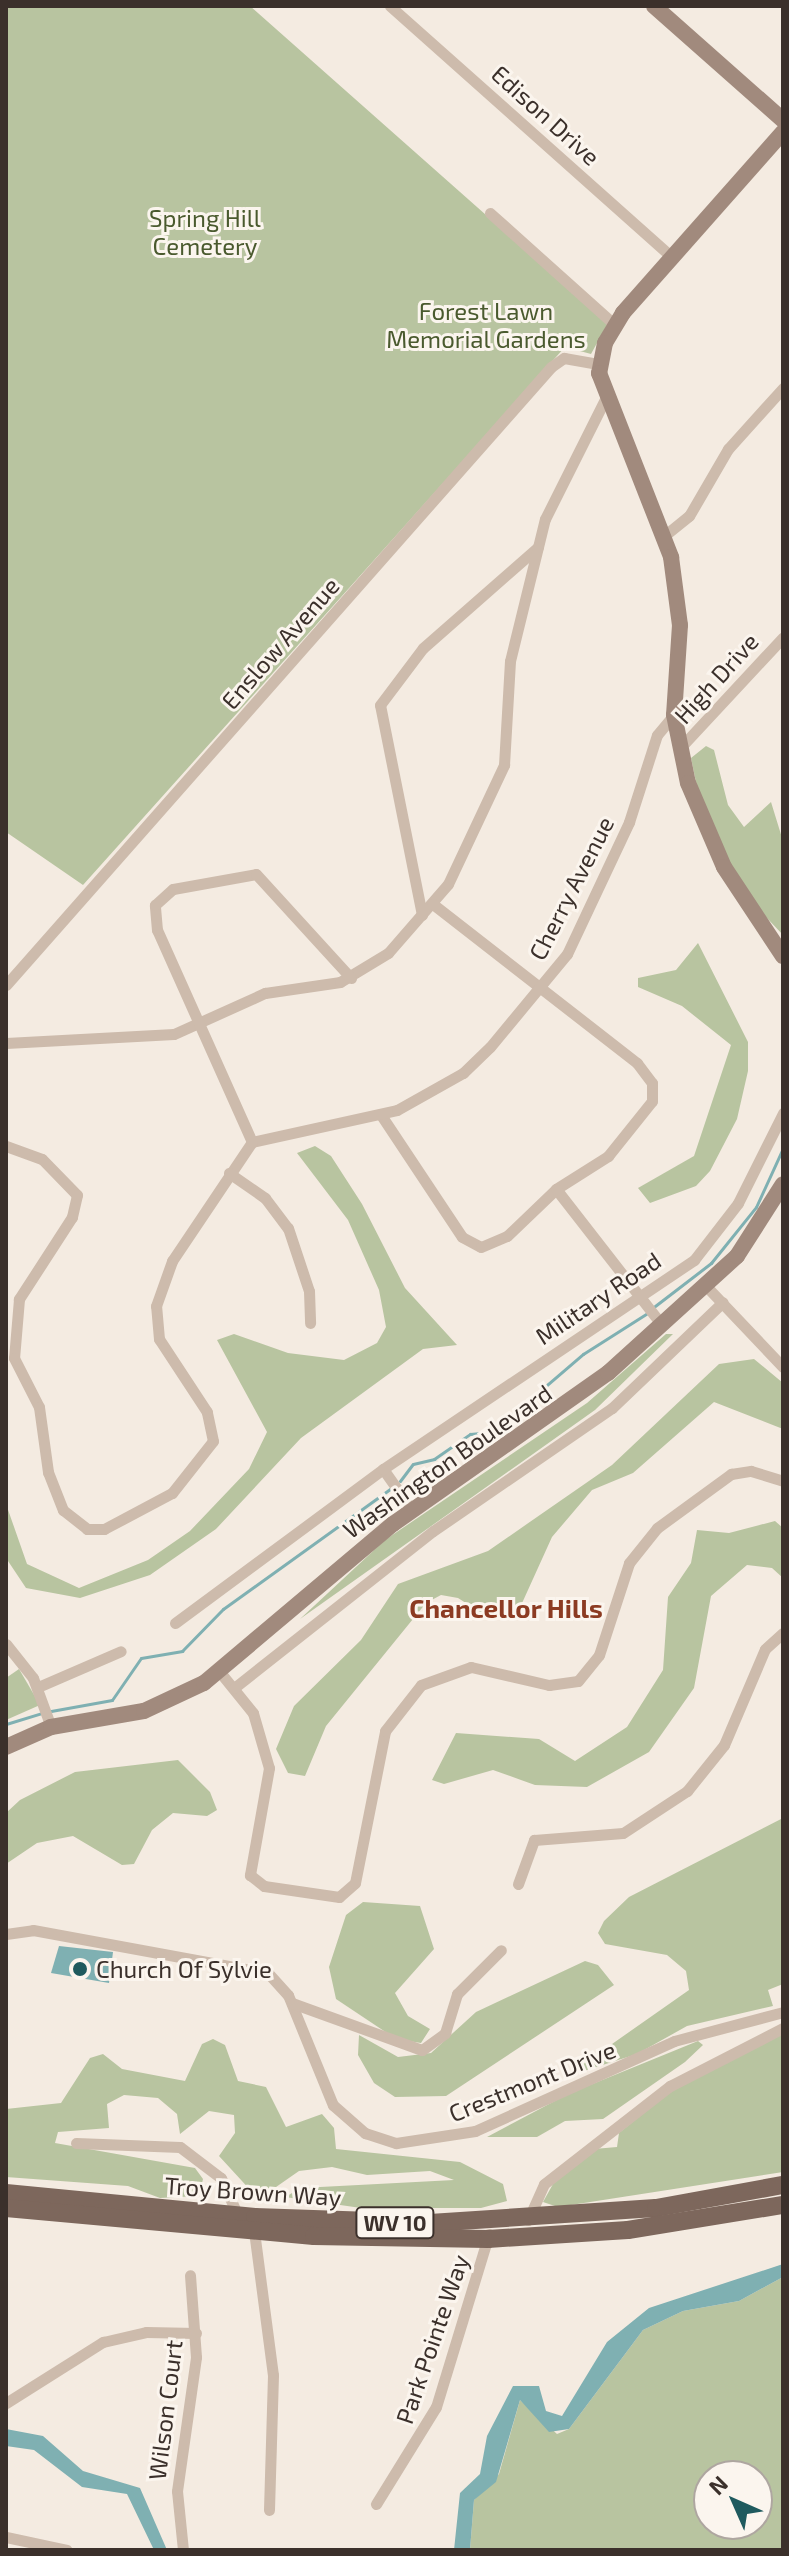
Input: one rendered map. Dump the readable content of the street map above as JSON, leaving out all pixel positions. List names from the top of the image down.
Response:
{
  "streets": {
    "main road": ["Troy Brown Way", "WV 10"],
    "street": [
      "Edison Drive",
      "Enslow Avenue",
      "High Drive",
      "Cherry Avenue",
      "Military Road",
      "Washington Boulevard",
      "Crestmont Drive",
      "Park Pointe Way",
      "Wilson Court"
    ]
  },
  "crossings": [
    ["Troy Brown Way", "Park Pointe Way"]
  ],
  "districts": ["Chancellor Hills"],
  "parks": ["Spring Hill Cemetery", "Forest Lawn Memorial Gardens"],
  "places": ["Church Of Sylvie"],
  "north": "top left"
}
